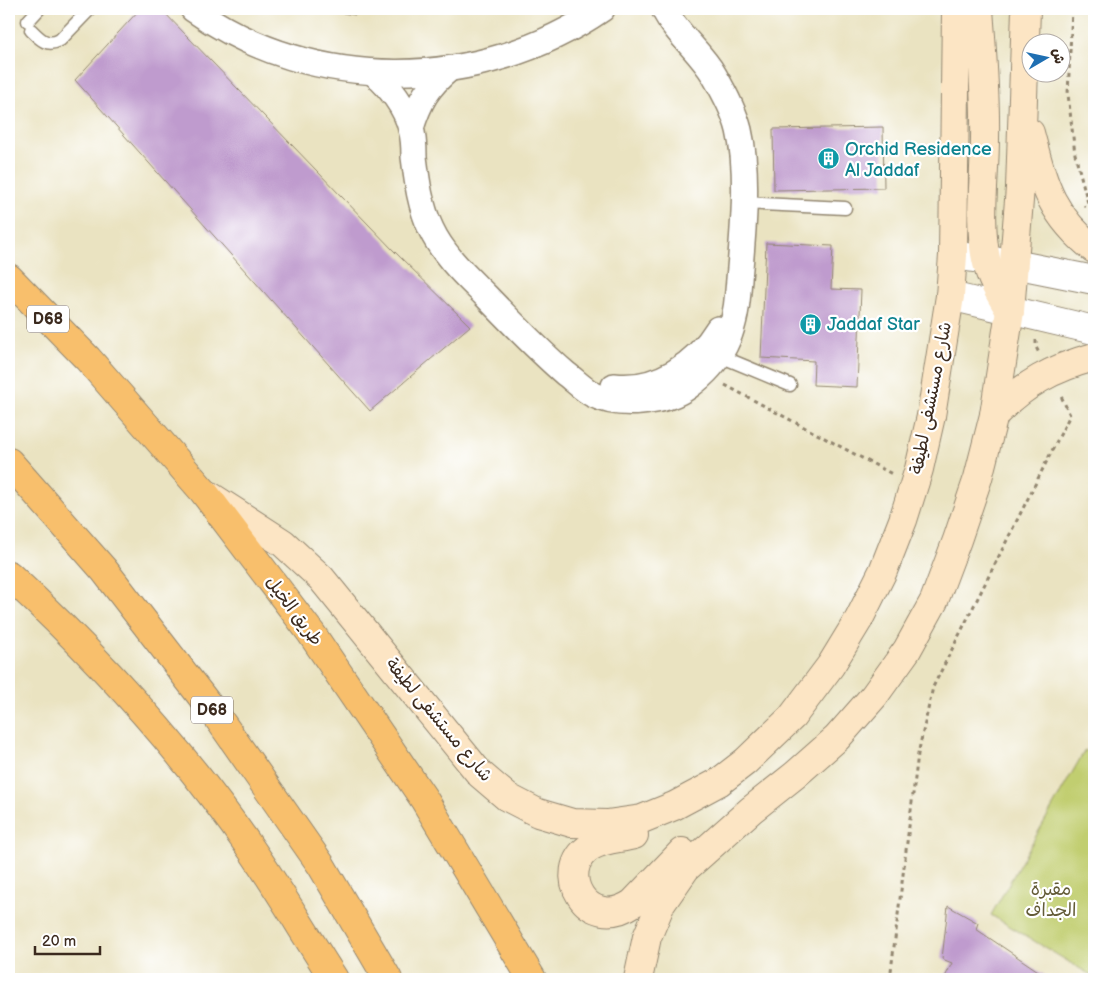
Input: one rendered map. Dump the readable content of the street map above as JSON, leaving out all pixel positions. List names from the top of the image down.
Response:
{
  "streets": {
    "highway": ["D68", "طريق الخيل"],
    "main road": ["شارع مستشفى لطيفة"]
  },
  "crossings": [
    ["شارع مستشفى لطيفة", "طريق الخيل"]
  ],
  "parks": ["مقبرة الجداف"],
  "places": {
    "building": ["Orchid Residence Al Jaddaf", "Jaddaf Star"]
  },
  "scale_bar": "20 m",
  "north": "right"
}
